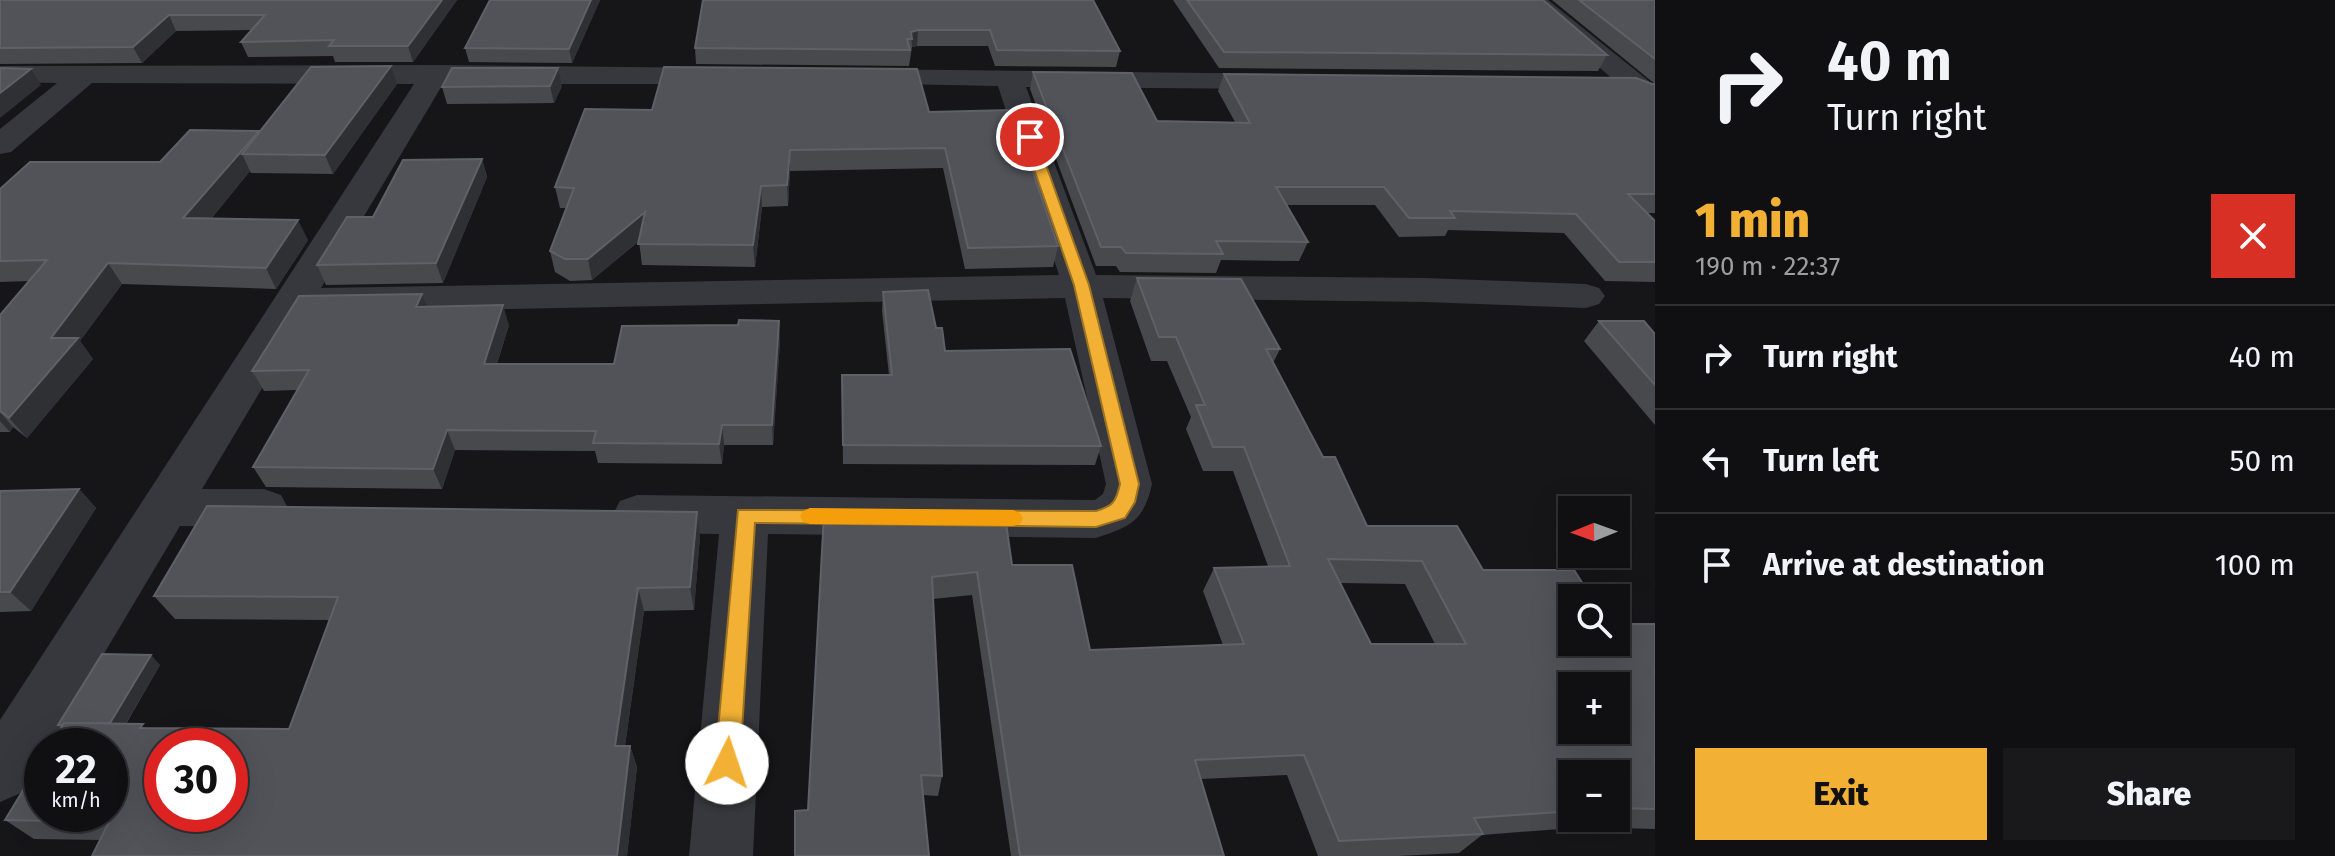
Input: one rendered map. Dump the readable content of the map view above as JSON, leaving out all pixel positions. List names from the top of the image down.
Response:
{
  "north": "left",
  "page": {
    "turn": ["40 m", "Turn right"],
    "heading": ["1 min", "190 m · 22:37"],
    "list": [
      {
        "name": "Turn right",
        "value": "40 m"
      },
      {
        "name": "Turn left",
        "value": "50 m"
      },
      {
        "name": "Arrive at destination",
        "value": "100 m"
      }
    ],
    "map_buttons": ["+", "−"],
    "speed": "22 km/h",
    "limit": "30",
    "buttons": ["Exit", "Share"]
  }
}
